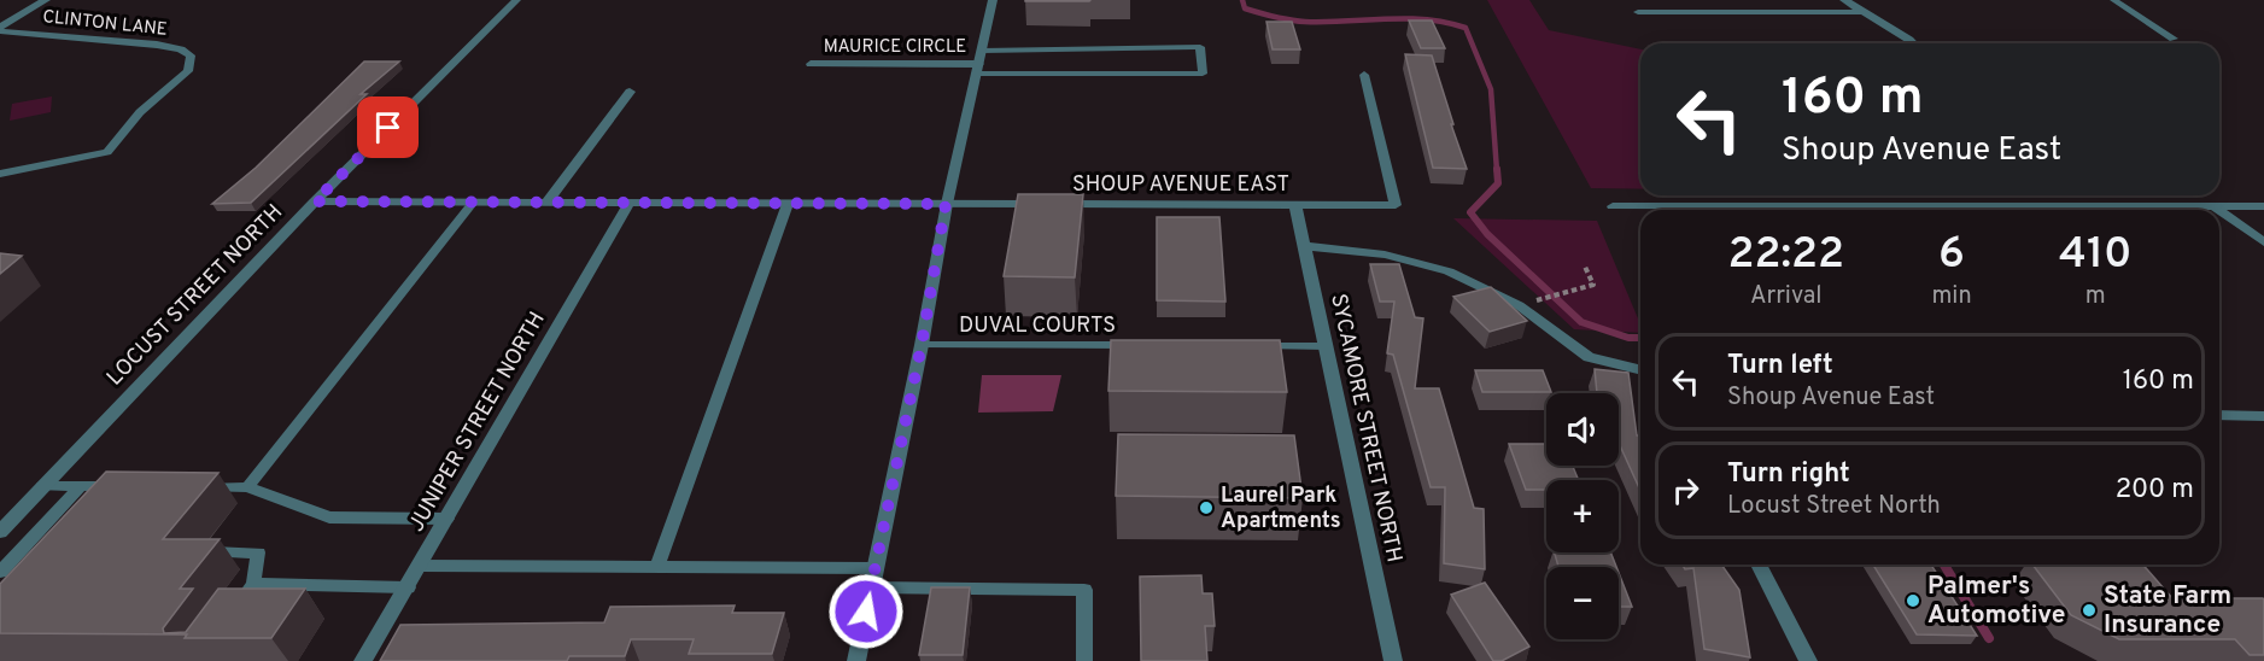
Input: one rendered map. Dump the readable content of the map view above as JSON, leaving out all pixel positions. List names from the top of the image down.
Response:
{
  "streets": {
    "street": [
      "CLINTON LANE",
      "MAURICE CIRCLE",
      "SHOUP AVENUE EAST",
      "LOCUST STREET NORTH",
      "JUNIPER STREET NORTH",
      "SYCAMORE STREET NORTH"
    ],
    "lane": ["DUVAL COURTS"]
  },
  "crossings": [
    ["SHOUP AVENUE EAST", "LOCUST STREET NORTH"],
    ["SHOUP AVENUE EAST", "JUNIPER STREET NORTH"],
    ["SHOUP AVENUE EAST", "SYCAMORE STREET NORTH"]
  ],
  "places": ["Laurel Park Apartments", "Palmer's Automotive", "State Farm Insurance"],
  "page": {
    "turn": ["160 m", "Shoup Avenue East"],
    "eta": [
      "22:22",
      "Arrival",
      "6",
      "min",
      "410",
      "m"
    ],
    "list": [
      {
        "name": "Turn left",
        "note": "Shoup Avenue East",
        "value": "160 m"
      },
      {
        "name": "Turn right",
        "note": "Locust Street North",
        "value": "200 m"
      }
    ],
    "map_buttons": ["+", "−"]
  }
}
